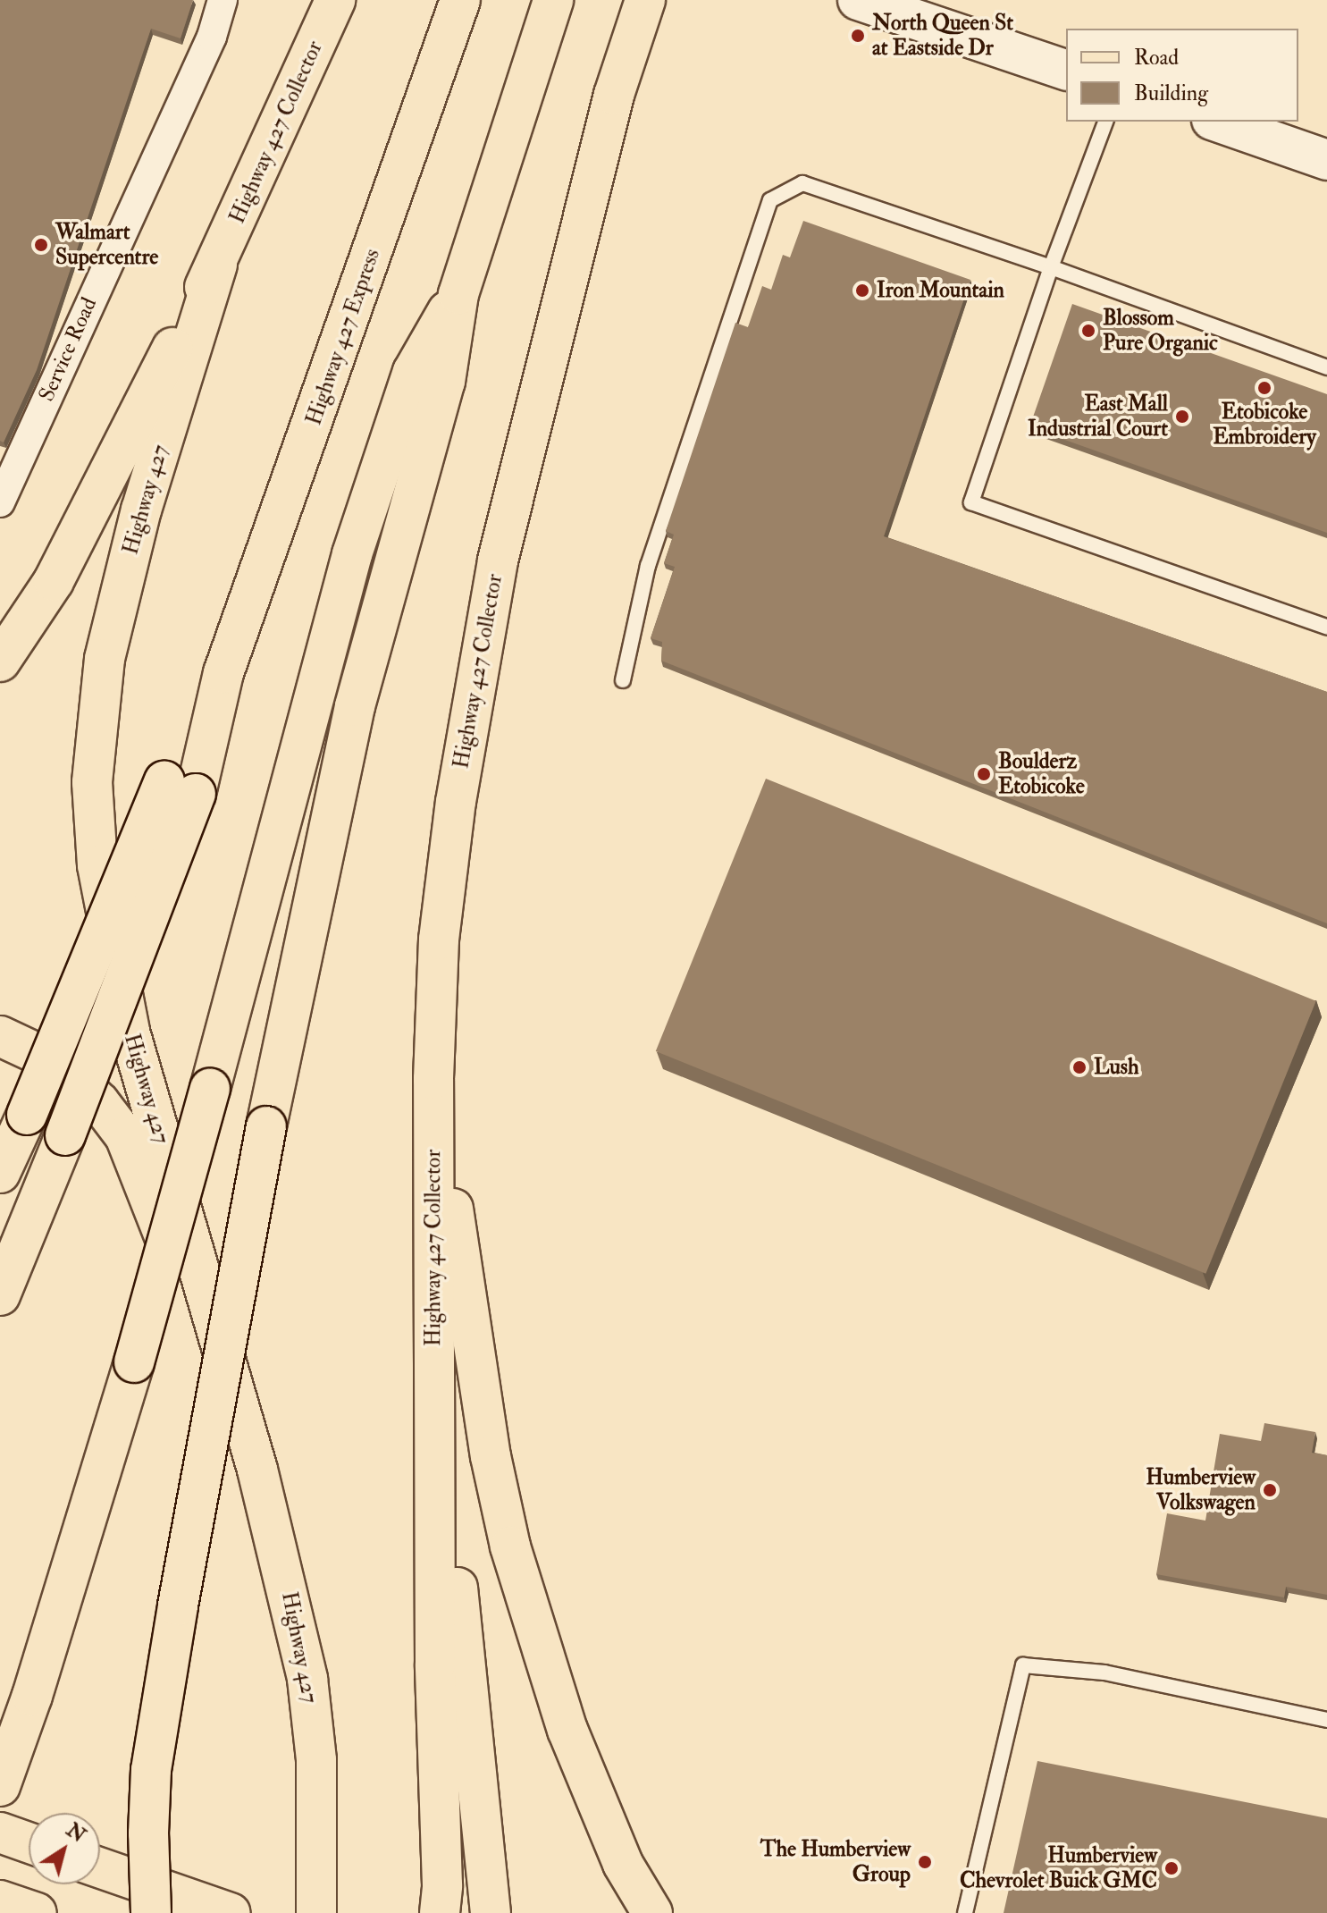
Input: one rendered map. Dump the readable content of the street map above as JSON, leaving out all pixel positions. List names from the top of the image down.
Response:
{
  "streets": {
    "main road": ["Highway 427 Collector", "Highway 427 Express", "Highway 427"],
    "street": ["Service Road"]
  },
  "crossings": [
    ["Highway 427 Collector", "Highway 427"]
  ],
  "places": [
    "North Queen St at Eastside Dr",
    "Walmart Supercentre",
    "Iron Mountain",
    "Blossom Pure Organic",
    "Etobicoke Embroidery",
    "East Mall Industrial Court",
    "Boulderz Etobicoke",
    "Lush",
    "Humberview Volkswagen",
    "The Humberview Group",
    "Humberview Chevrolet Buick GMC"
  ],
  "legend": ["Road", "Building"],
  "north": "top right"
}
